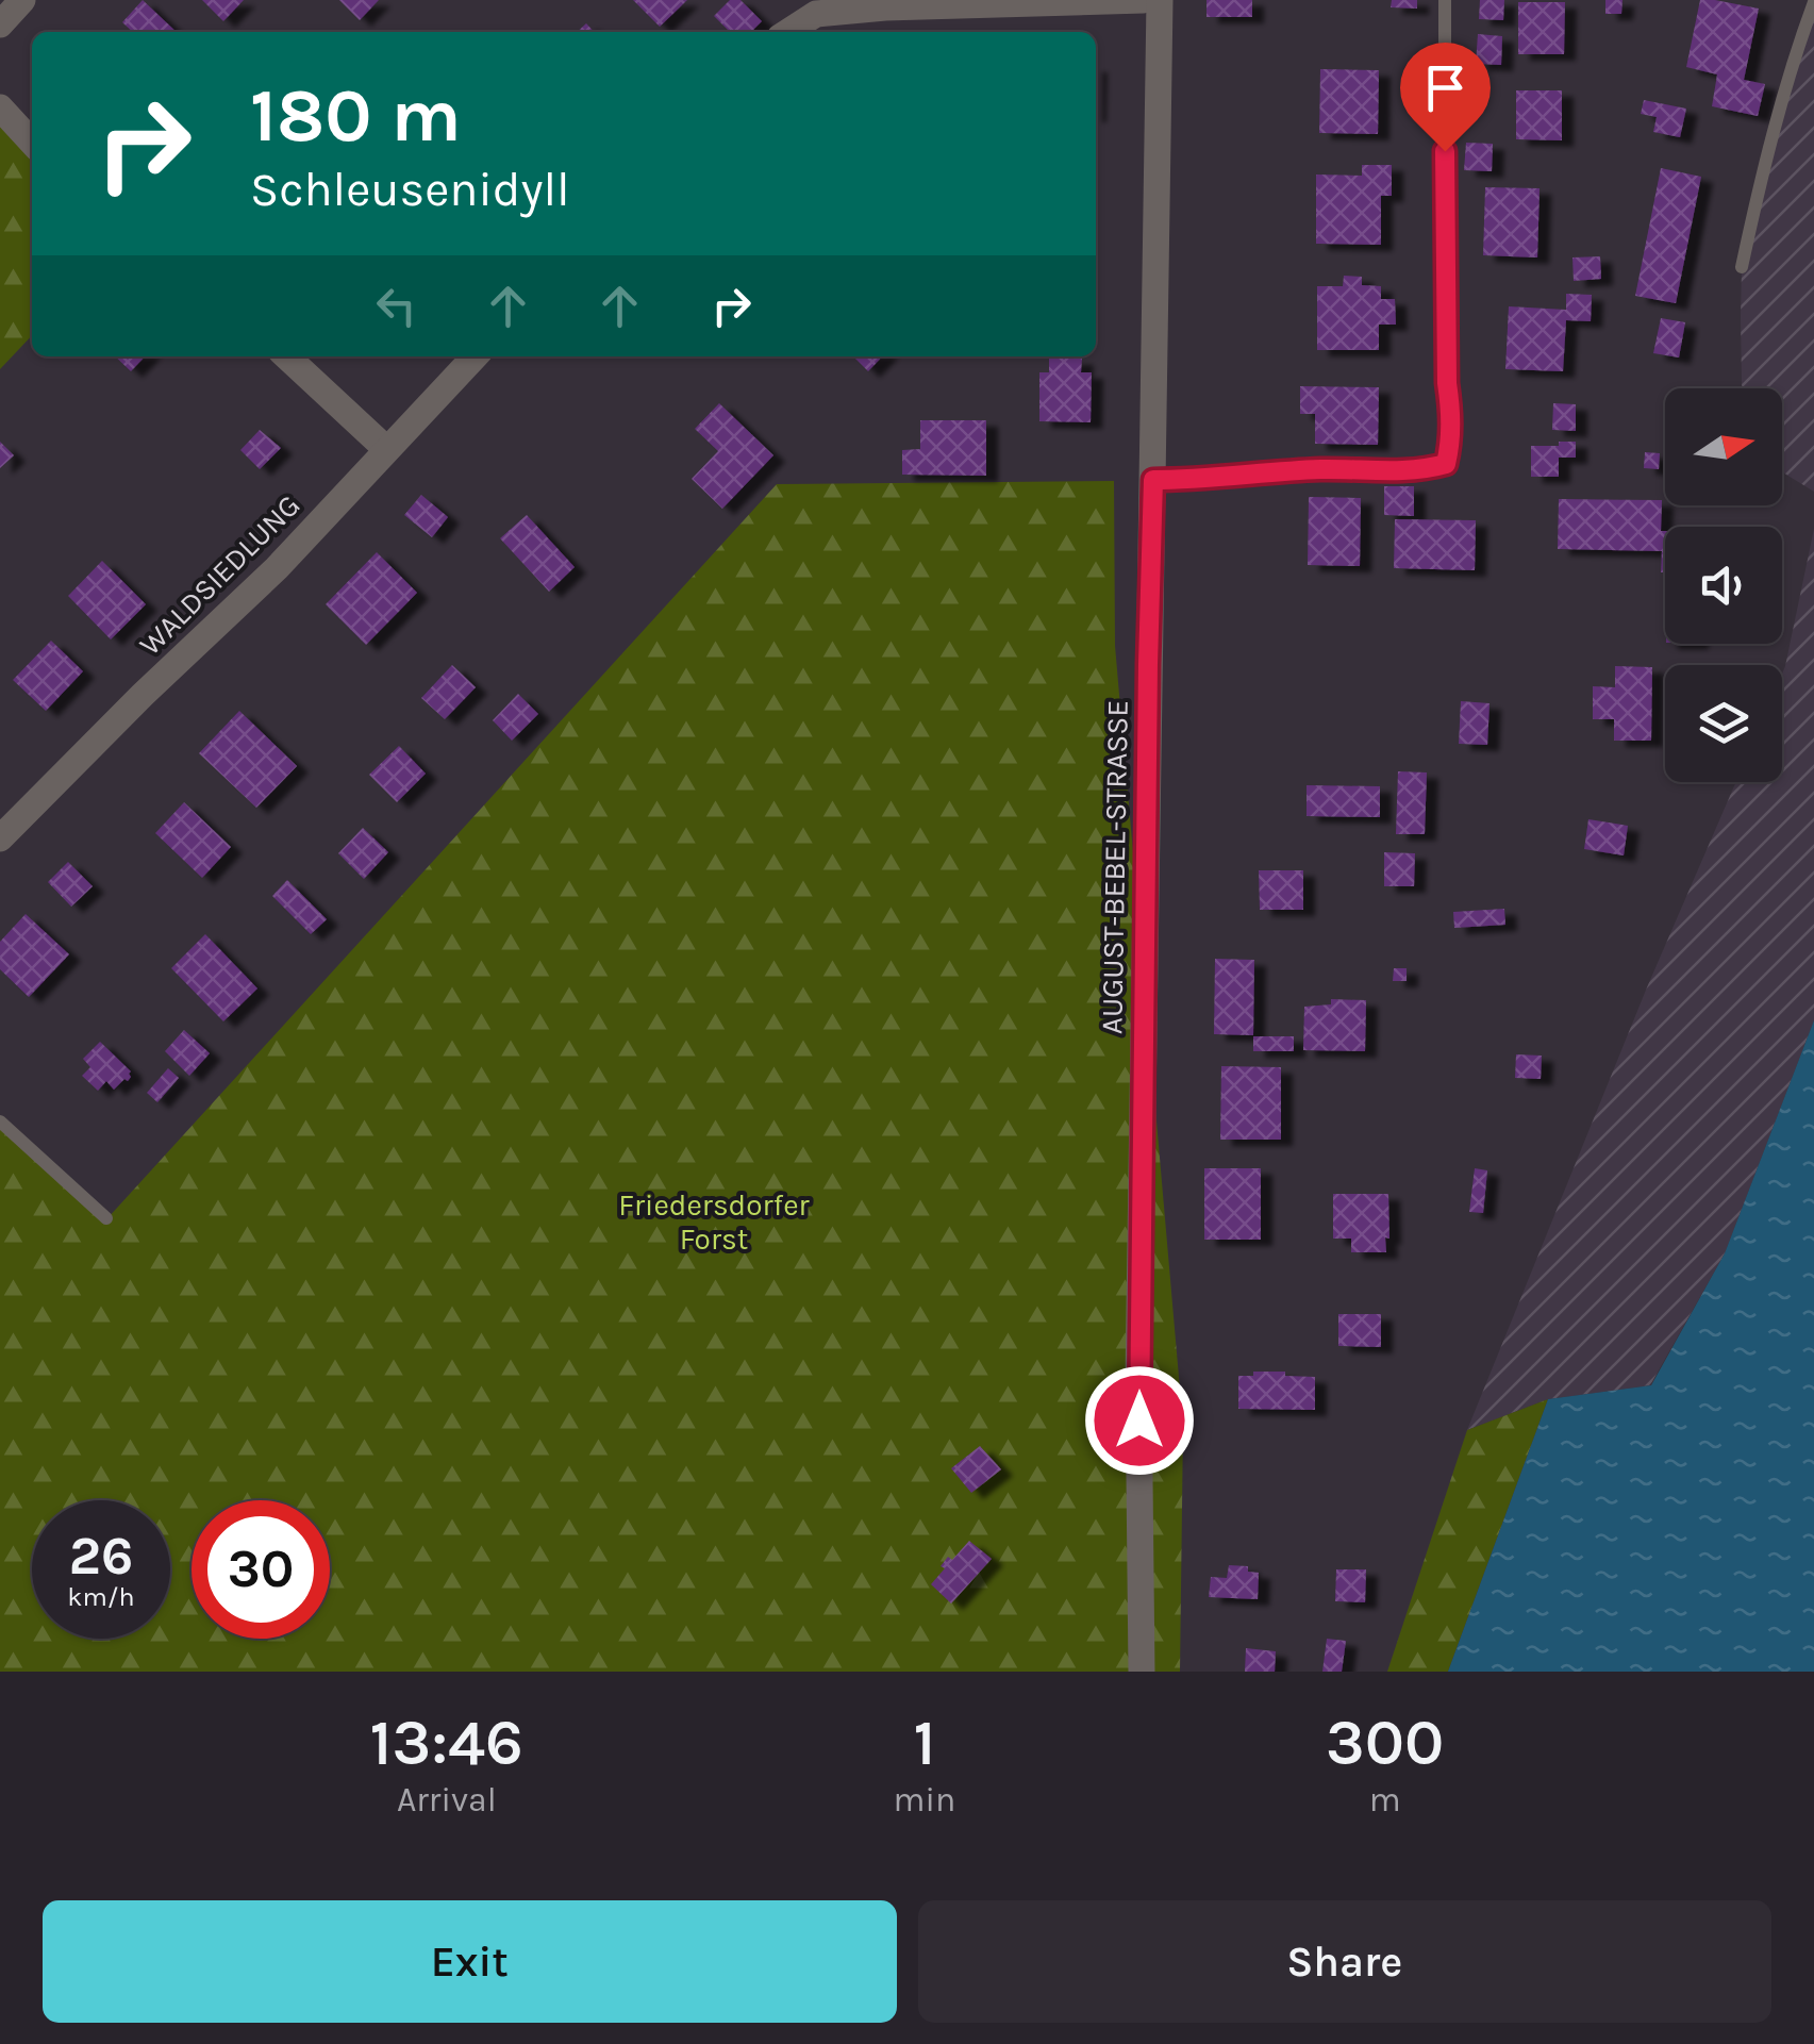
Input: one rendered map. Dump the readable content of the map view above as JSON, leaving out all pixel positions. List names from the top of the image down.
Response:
{
  "streets": {
    "street": ["WALDSIEDLUNG", "AUGUST-BEBEL-STRASSE"]
  },
  "parks": ["Friedersdorfer Forst"],
  "north": "right",
  "page": {
    "turn": ["180 m", "Schleusenidyll"],
    "speed": "26 km/h",
    "limit": "30",
    "eta": [
      "13:46",
      "Arrival",
      "1",
      "min",
      "300",
      "m"
    ],
    "buttons": ["Exit", "Share"]
  }
}
